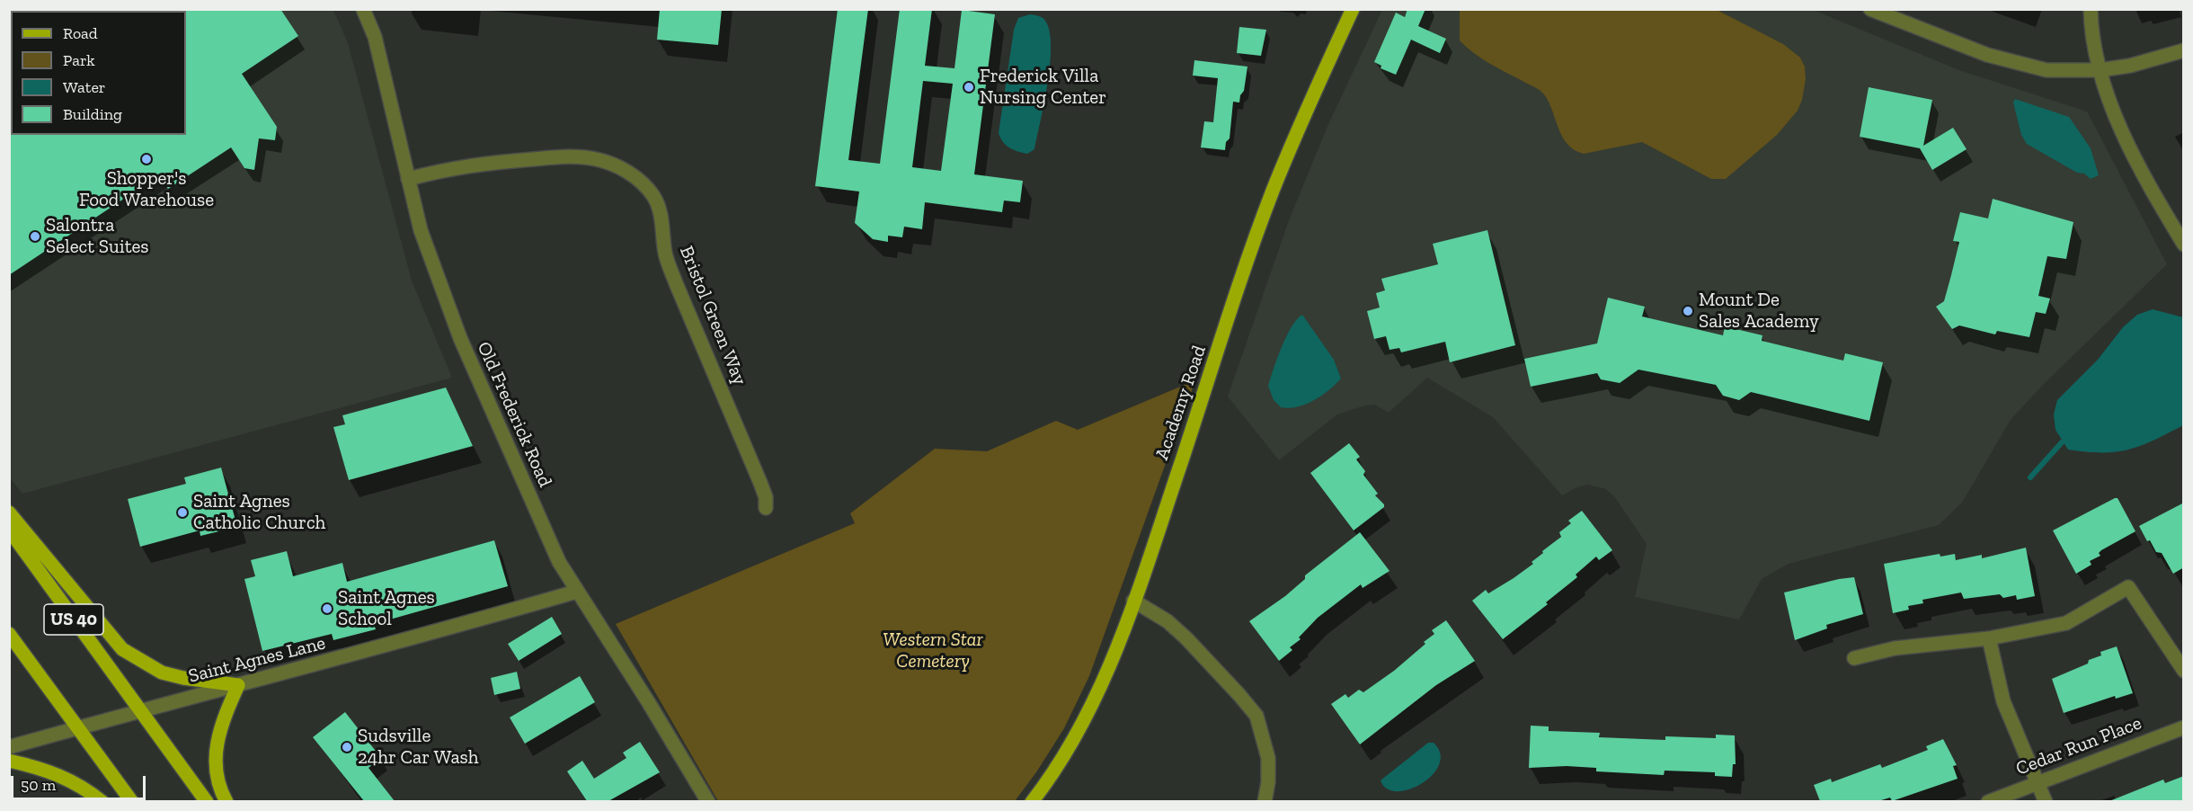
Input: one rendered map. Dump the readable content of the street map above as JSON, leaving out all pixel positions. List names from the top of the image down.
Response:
{
  "streets": {
    "main road": ["Academy Road", "US 40"],
    "street": [
      "Bristol Green Way",
      "Old Frederick Road",
      "Saint Agnes Lane",
      "Cedar Run Place"
    ]
  },
  "crossings": [
    ["Bristol Green Way", "Old Frederick Road"],
    ["Old Frederick Road", "Saint Agnes Lane"],
    ["US 40", "Saint Agnes Lane"]
  ],
  "parks": ["Western Star Cemetery"],
  "places": [
    "Frederick Villa Nursing Center",
    "Shopper's Food Warehouse",
    "Salontra Select Suites",
    "Mount De Sales Academy",
    "Saint Agnes Catholic Church",
    "Saint Agnes School",
    "Sudsville 24hr Car Wash"
  ],
  "legend": [
    "Road",
    "Park",
    "Water",
    "Building"
  ],
  "scale_bar": "50 m"
}
